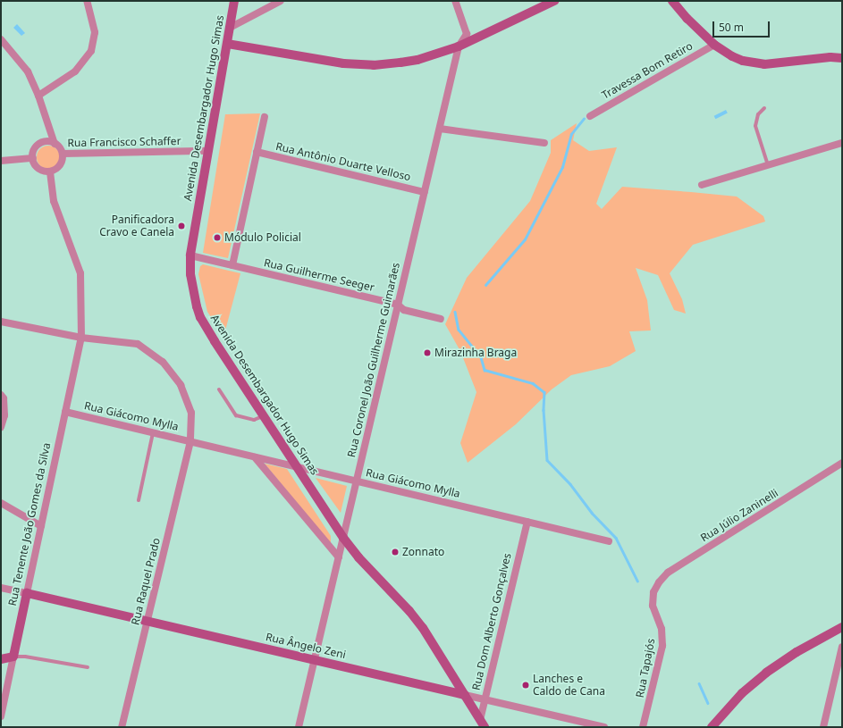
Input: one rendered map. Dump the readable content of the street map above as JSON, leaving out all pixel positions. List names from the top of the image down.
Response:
{
  "streets": {
    "street": [
      "Travessa Bom Retiro",
      "Avenida Desembargador Hugo Simas",
      "Rua Francisco Schaffer",
      "Rua Antônio Duarte Velloso",
      "Rua Guilherme Seeger",
      "Rua Coronel João Guilherme Guimarães",
      "Rua Giácomo Mylla",
      "Rua Júlio Zaninelli",
      "Rua Tenente João Gomes da Silva",
      "Rua Raquel Prado",
      "Rua Dom Alberto Gonçalves",
      "Rua Ângelo Zeni",
      "Rua Tapajós"
    ]
  },
  "crossings": [
    ["Avenida Desembargador Hugo Simas", "Rua Francisco Schaffer"],
    ["Avenida Desembargador Hugo Simas", "Rua Guilherme Seeger"],
    ["Avenida Desembargador Hugo Simas", "Rua Coronel João Guilherme Guimarães"],
    ["Avenida Desembargador Hugo Simas", "Rua Giácomo Mylla"],
    ["Avenida Desembargador Hugo Simas", "Rua Dom Alberto Gonçalves"],
    ["Avenida Desembargador Hugo Simas", "Rua Ângelo Zeni"],
    ["Rua Francisco Schaffer", "Rua Tenente João Gomes da Silva"],
    ["Rua Antônio Duarte Velloso", "Rua Coronel João Guilherme Guimarães"],
    ["Rua Guilherme Seeger", "Rua Coronel João Guilherme Guimarães"],
    ["Rua Coronel João Guilherme Guimarães", "Rua Giácomo Mylla"],
    ["Rua Coronel João Guilherme Guimarães", "Rua Ângelo Zeni"],
    ["Rua Giácomo Mylla", "Rua Tenente João Gomes da Silva"],
    ["Rua Giácomo Mylla", "Rua Raquel Prado"],
    ["Rua Giácomo Mylla", "Rua Dom Alberto Gonçalves"],
    ["Rua Júlio Zaninelli", "Rua Tapajós"],
    ["Rua Tenente João Gomes da Silva", "Rua Raquel Prado"],
    ["Rua Tenente João Gomes da Silva", "Rua Ângelo Zeni"],
    ["Rua Raquel Prado", "Rua Ângelo Zeni"],
    ["Rua Dom Alberto Gonçalves", "Rua Ângelo Zeni"]
  ],
  "places": [
    "Panificadora Cravo e Canela",
    "Módulo Policial",
    "Mirazinha Braga",
    "Zonnato",
    "Lanches e Caldo de Cana"
  ],
  "scale_bar": "50 m"
}
